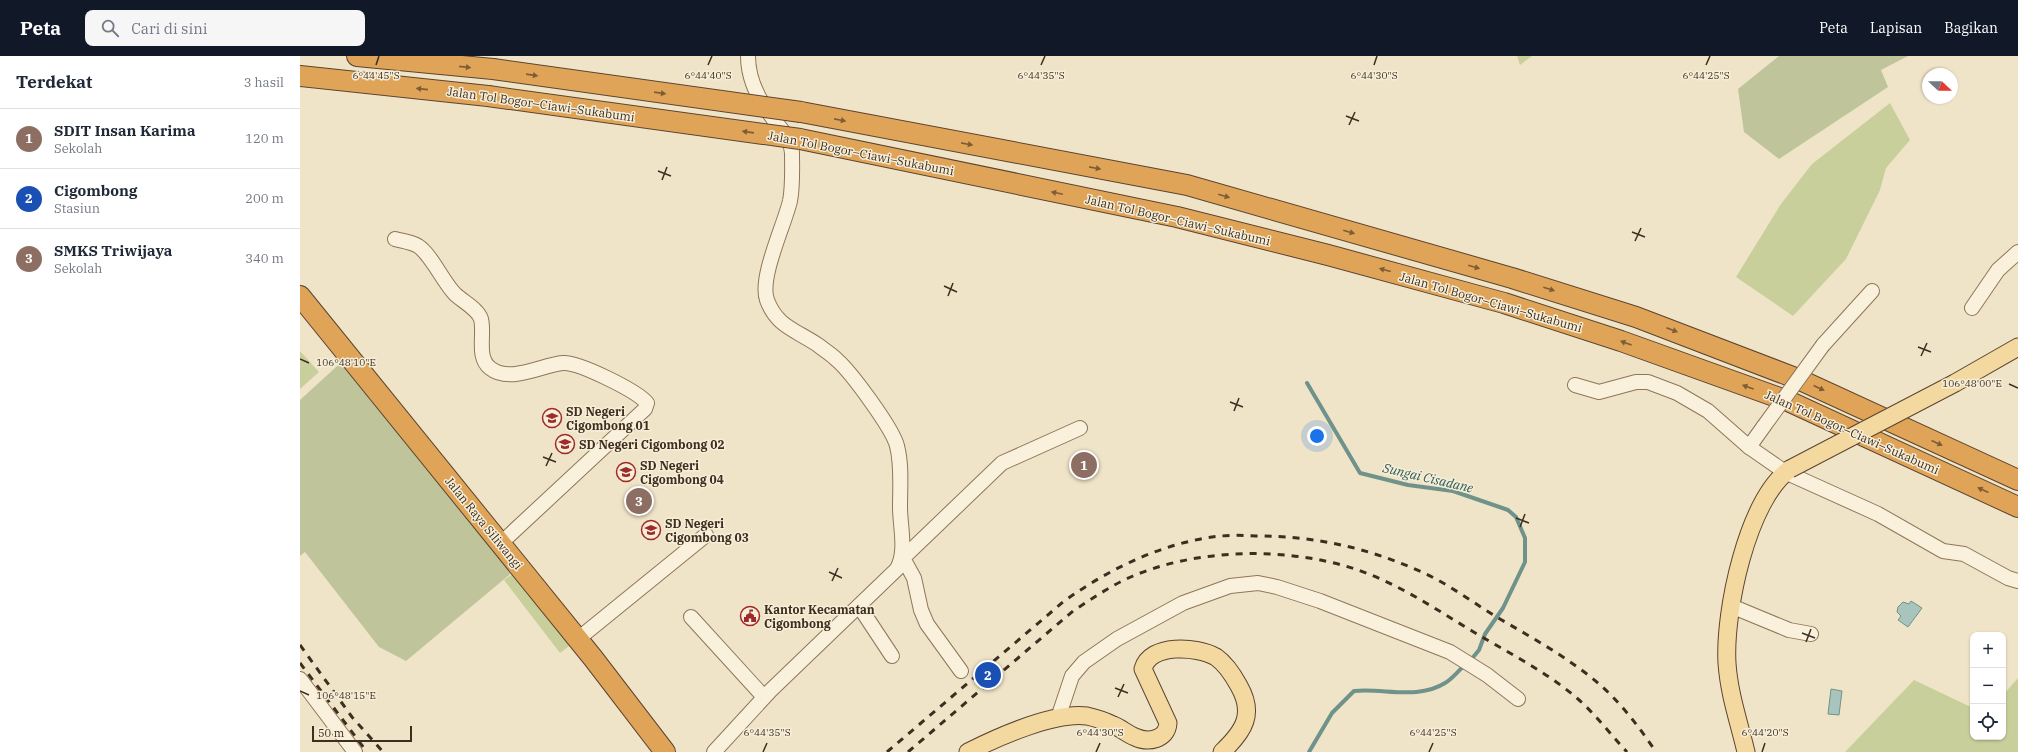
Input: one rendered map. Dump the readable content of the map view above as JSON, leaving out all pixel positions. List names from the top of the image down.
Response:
{
  "streets": {
    "highway": ["Jalan Tol Bogor–Ciawi–Sukabumi", "Jalan Raya Siliwangi"]
  },
  "water": ["Sungai Cisadane"],
  "places": {
    "school or university": [
      "SD Negeri Cigombong 01",
      "SD Negeri Cigombong 02",
      "SD Negeri Cigombong 04",
      "SD Negeri Cigombong 03"
    ],
    "public building": ["Kantor Kecamatan Cigombong"]
  },
  "scale_bar": "50 m",
  "north": "right",
  "page": {
    "header": "Peta",
    "search": "Cari di sini",
    "nav": ["Peta", "Lapisan", "Bagikan"],
    "heading": ["Terdekat", "3 hasil"],
    "list": [
      {
        "mark": "1",
        "name": "SDIT Insan Karima",
        "note": "Sekolah",
        "value": "120 m"
      },
      {
        "mark": "2",
        "name": "Cigombong",
        "note": "Stasiun",
        "value": "200 m"
      },
      {
        "mark": "3",
        "name": "SMKS Triwijaya",
        "note": "Sekolah",
        "value": "340 m"
      }
    ],
    "pins": ["1", "3", "2"],
    "map_buttons": ["+", "−"],
    "scale": "50 m"
  },
  "coordinates": [
    "6°44'45\"S",
    "6°44'40\"S",
    "6°44'35\"S",
    "6°44'30\"S",
    "6°44'25\"S",
    "106°48'10\"E",
    "106°48'00\"E",
    "106°48'15\"E",
    "6°44'20\"S"
  ]
}
